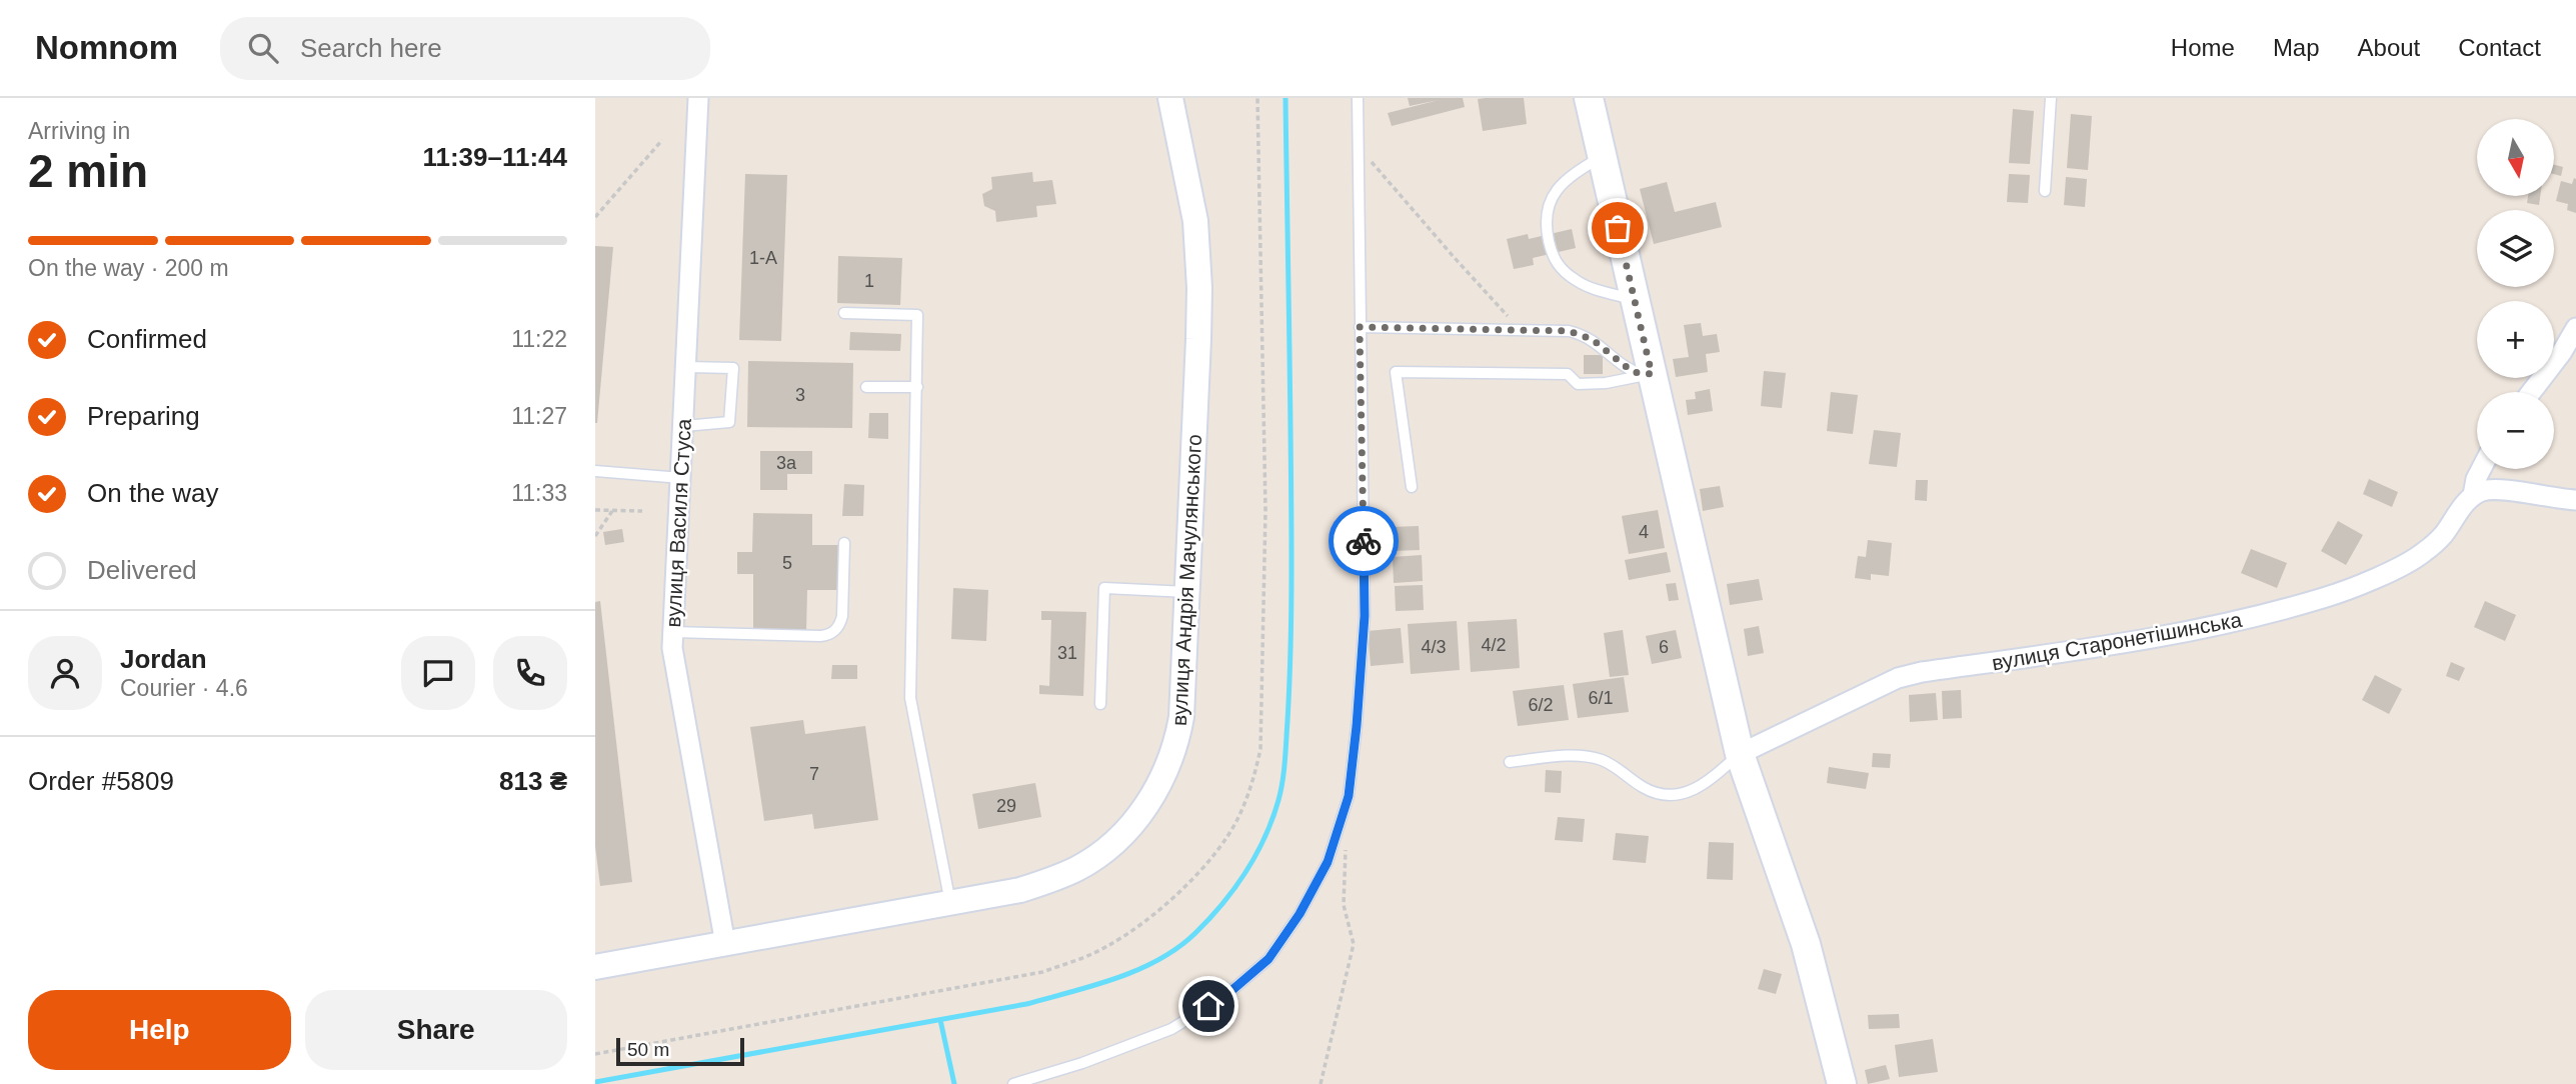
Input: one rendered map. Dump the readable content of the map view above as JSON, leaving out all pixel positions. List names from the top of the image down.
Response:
{
  "streets": {
    "street": ["вулиця Василя Стуса", "вулиця Андрія Мачулянського", "вулиця Старонетішинська"]
  },
  "crossings": [
    ["вулиця Василя Стуса", "вулиця Андрія Мачулянського"]
  ],
  "house_numbers": [
    "1-А",
    "1",
    "3",
    "3а",
    "4",
    "5",
    "4/2",
    "4/3",
    "6",
    "31",
    "6/1",
    "6/2",
    "7",
    "29"
  ],
  "scale_bar": "50 m",
  "north": "bottom",
  "page": {
    "header": "Nomnom",
    "search": "Search here",
    "nav": [
      "Home",
      "Map",
      "About",
      "Contact"
    ],
    "heading": ["2 min", "Arriving in", "11:39–11:44"],
    "panel": [
      "Jordan",
      "Courier · 4.6",
      "Order #5809",
      "813 ₴"
    ],
    "map_buttons": ["+", "−"],
    "bar": "On the way · 200 m",
    "list": [
      ["Confirmed", "11:22"],
      ["Preparing", "11:27"],
      ["On the way", "11:33"],
      "Delivered"
    ],
    "buttons": ["Help", "Share"],
    "scale": "50 m"
  }
}
